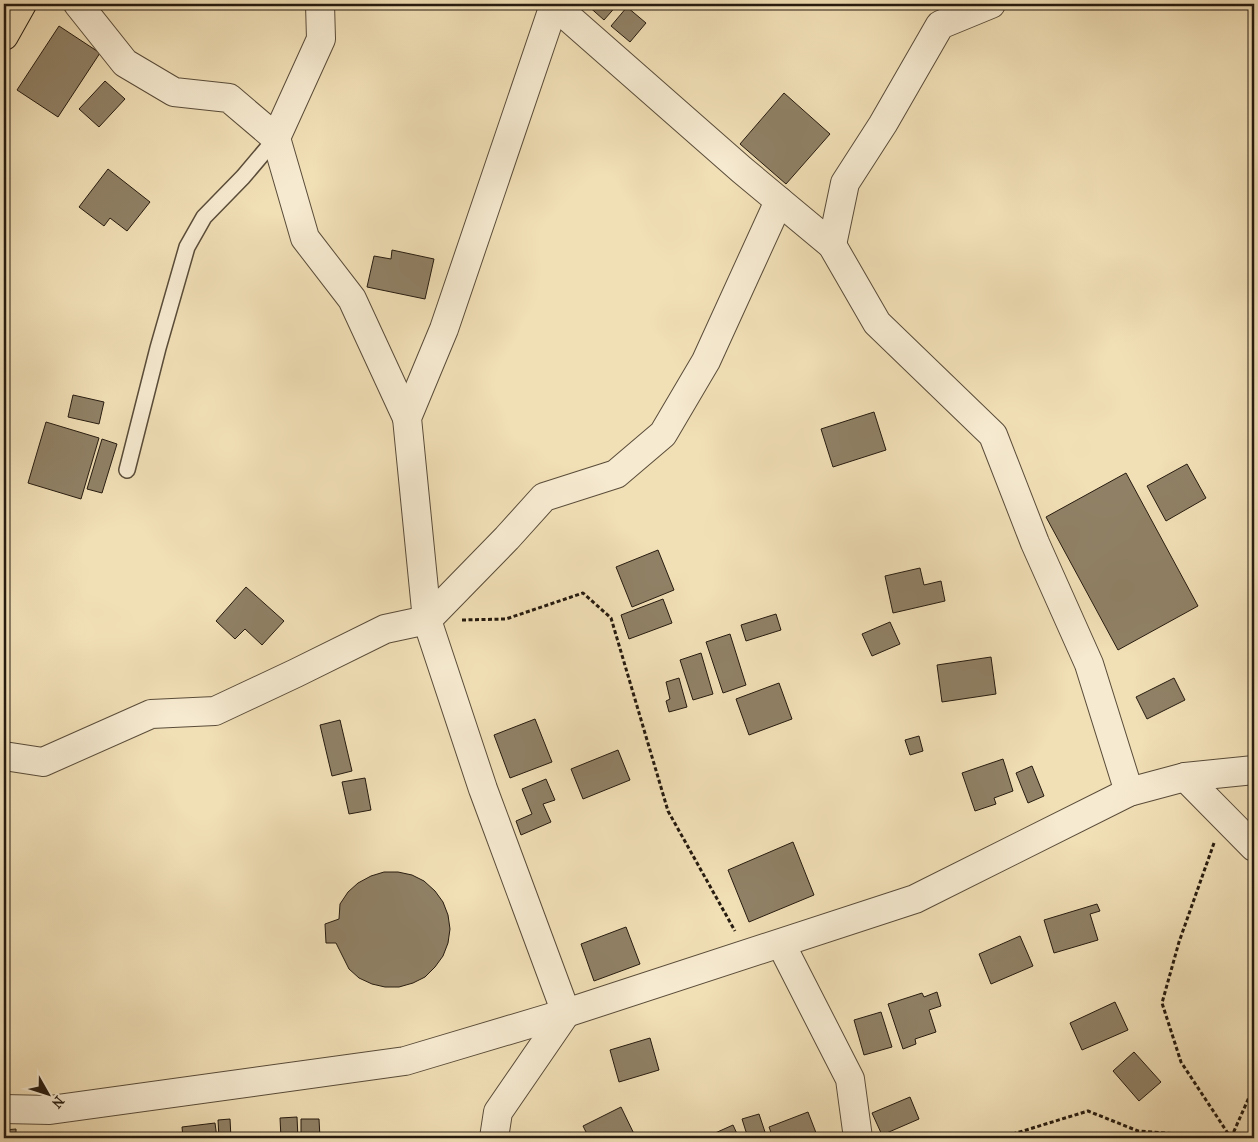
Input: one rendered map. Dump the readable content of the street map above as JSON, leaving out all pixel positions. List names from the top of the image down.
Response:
{
  "north": "bottom right"
}
